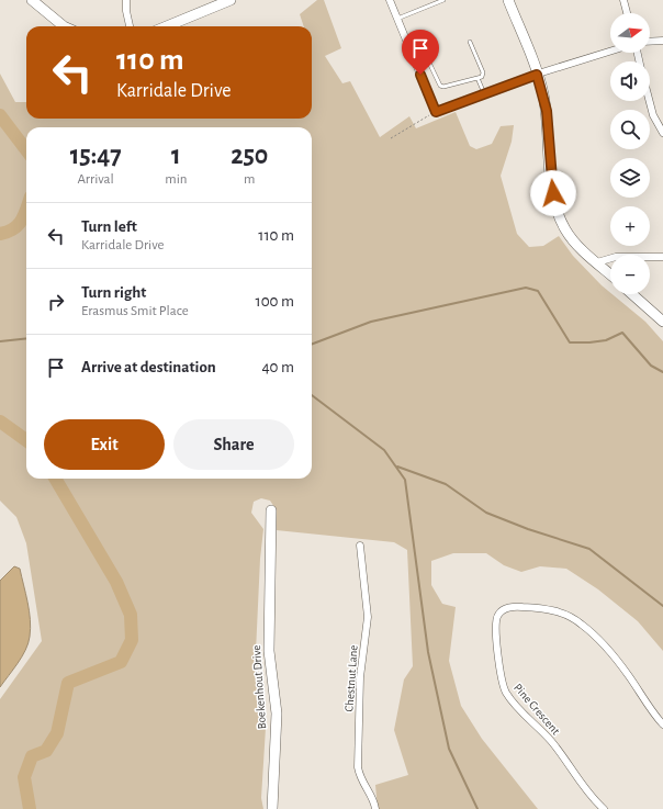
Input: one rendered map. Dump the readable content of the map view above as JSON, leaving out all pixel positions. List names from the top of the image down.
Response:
{
  "streets": {
    "street": ["Chestnut Lane", "Boekenhout Drive", "Pine Crescent"]
  },
  "north": "right",
  "page": {
    "map_buttons": ["+", "−"],
    "turn": ["110 m", "Karridale Drive"],
    "eta": [
      "15:47",
      "Arrival",
      "1",
      "min",
      "250",
      "m"
    ],
    "list": [
      {
        "name": "Turn left",
        "note": "Karridale Drive",
        "value": "110 m"
      },
      {
        "name": "Turn right",
        "note": "Erasmus Smit Place",
        "value": "100 m"
      },
      {
        "name": "Arrive at destination",
        "value": "40 m"
      }
    ],
    "buttons": ["Exit", "Share"]
  }
}
